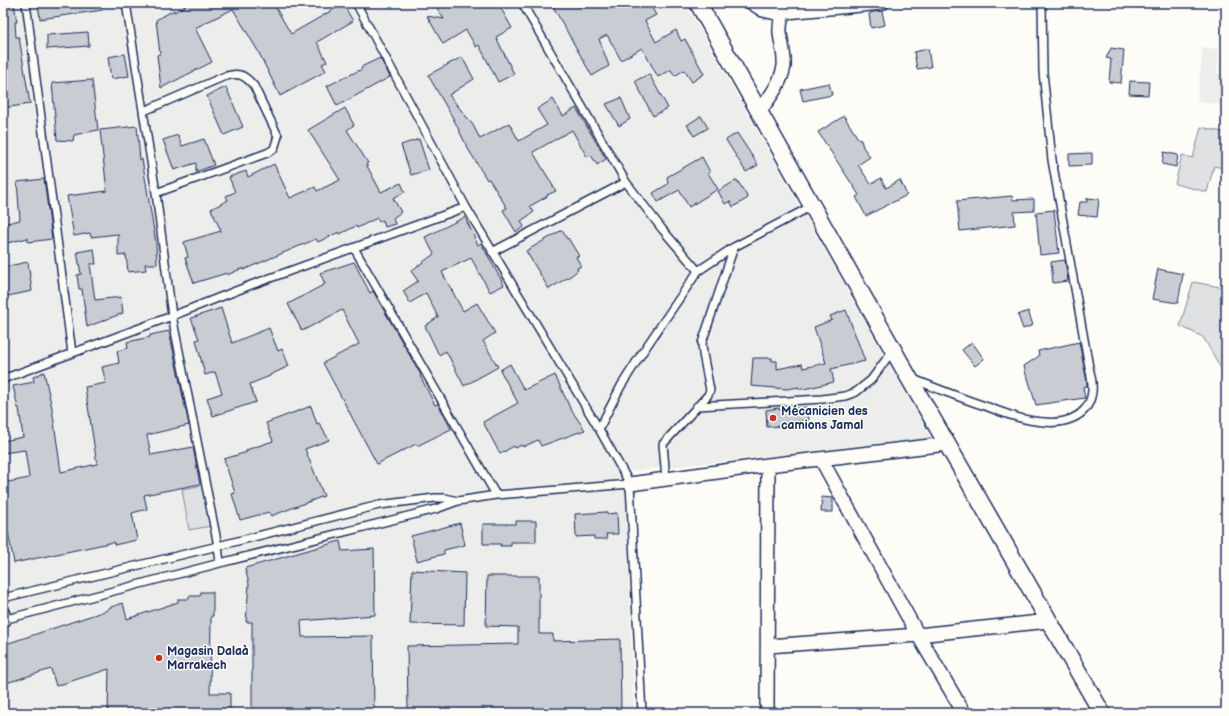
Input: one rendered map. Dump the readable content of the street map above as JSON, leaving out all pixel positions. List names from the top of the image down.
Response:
{
  "places": ["Mécanicien des camions Jamal", "Magasin Dalaà Marrakech"]
}
